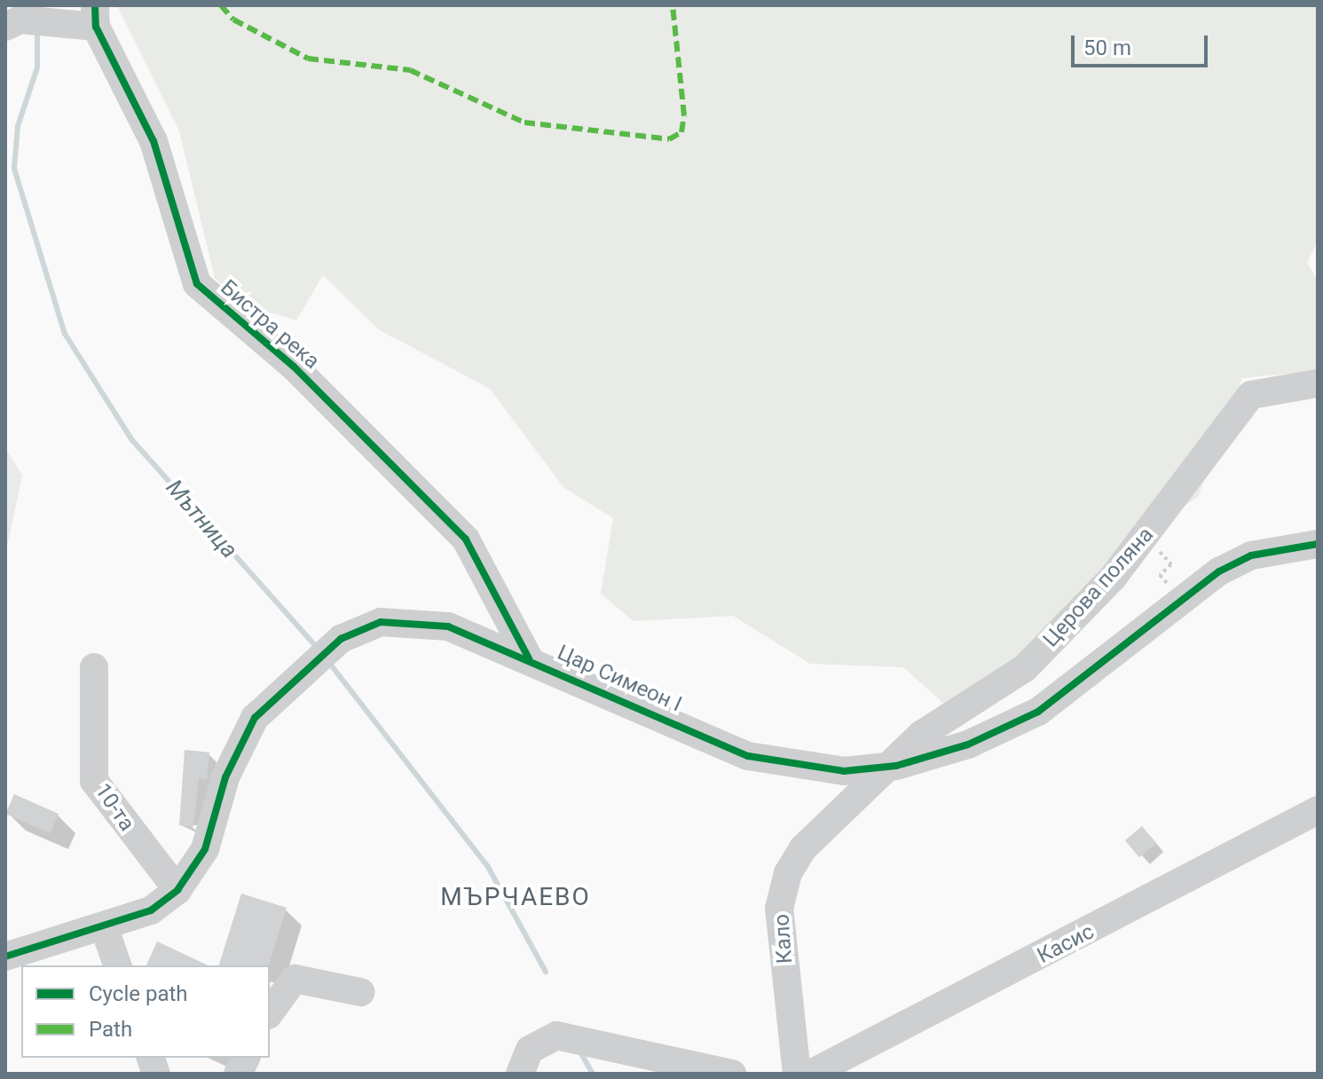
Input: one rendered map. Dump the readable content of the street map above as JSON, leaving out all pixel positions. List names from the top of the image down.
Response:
{
  "streets": {
    "street": [
      "Бистра река",
      "Церова поляна",
      "Цар Симеон I",
      "10-та",
      "Кало",
      "Касис"
    ]
  },
  "crossings": [
    ["Бистра река", "Цар Симеон I"],
    ["Церова поляна", "Цар Симеон I"],
    ["Церова поляна", "Кало"],
    ["Цар Симеон I", "10-та"],
    ["Цар Симеон I", "Кало"]
  ],
  "districts": ["МЪРЧАЕВО"],
  "water": ["Мътница"],
  "legend": ["Cycle path", "Path"],
  "scale_bar": "50 m"
}
